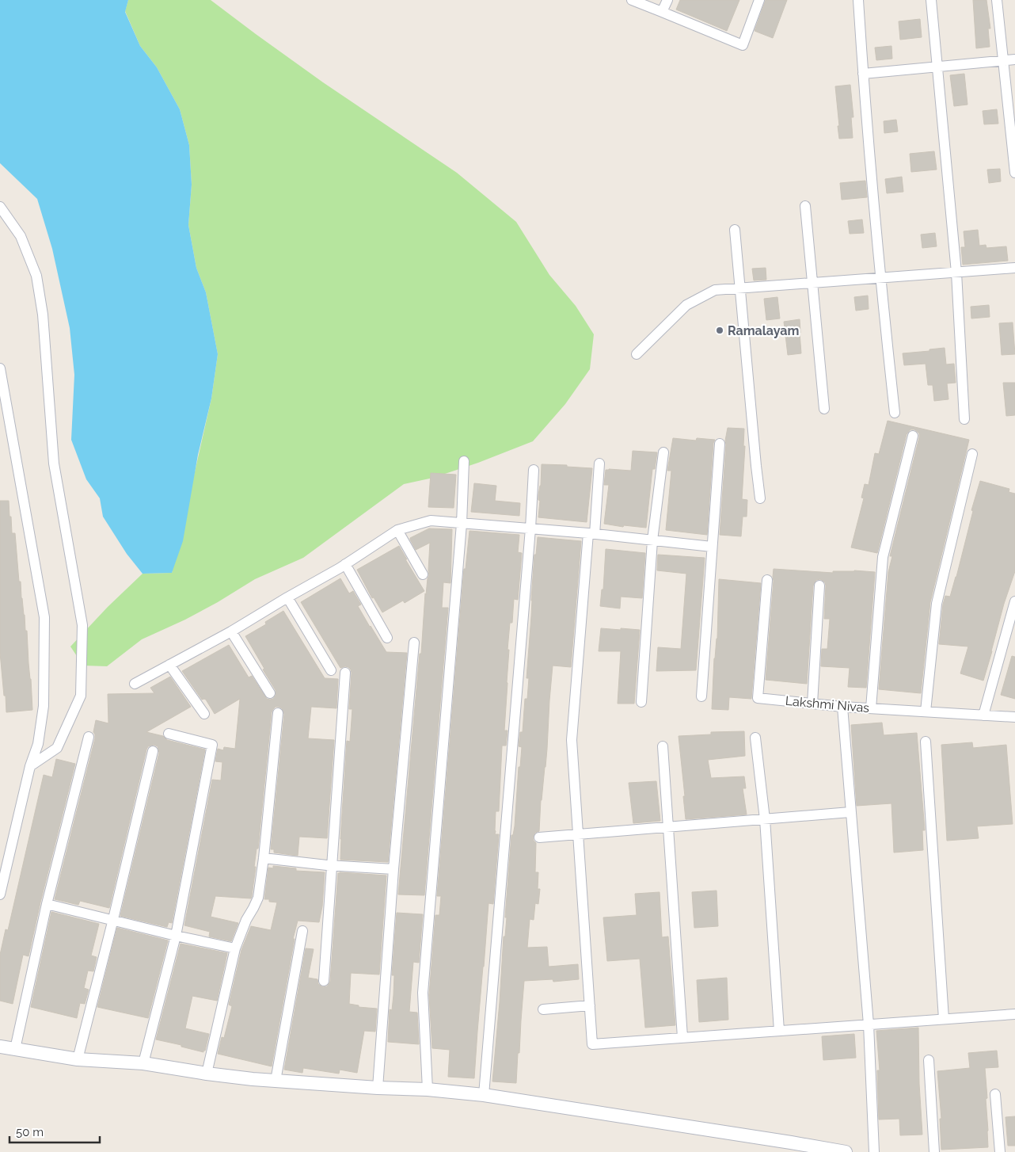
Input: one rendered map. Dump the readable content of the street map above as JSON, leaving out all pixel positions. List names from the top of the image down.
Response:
{
  "streets": {
    "street": ["Lakshmi Nivas"]
  },
  "places": ["Ramalayam"],
  "scale_bar": "50 m"
}
